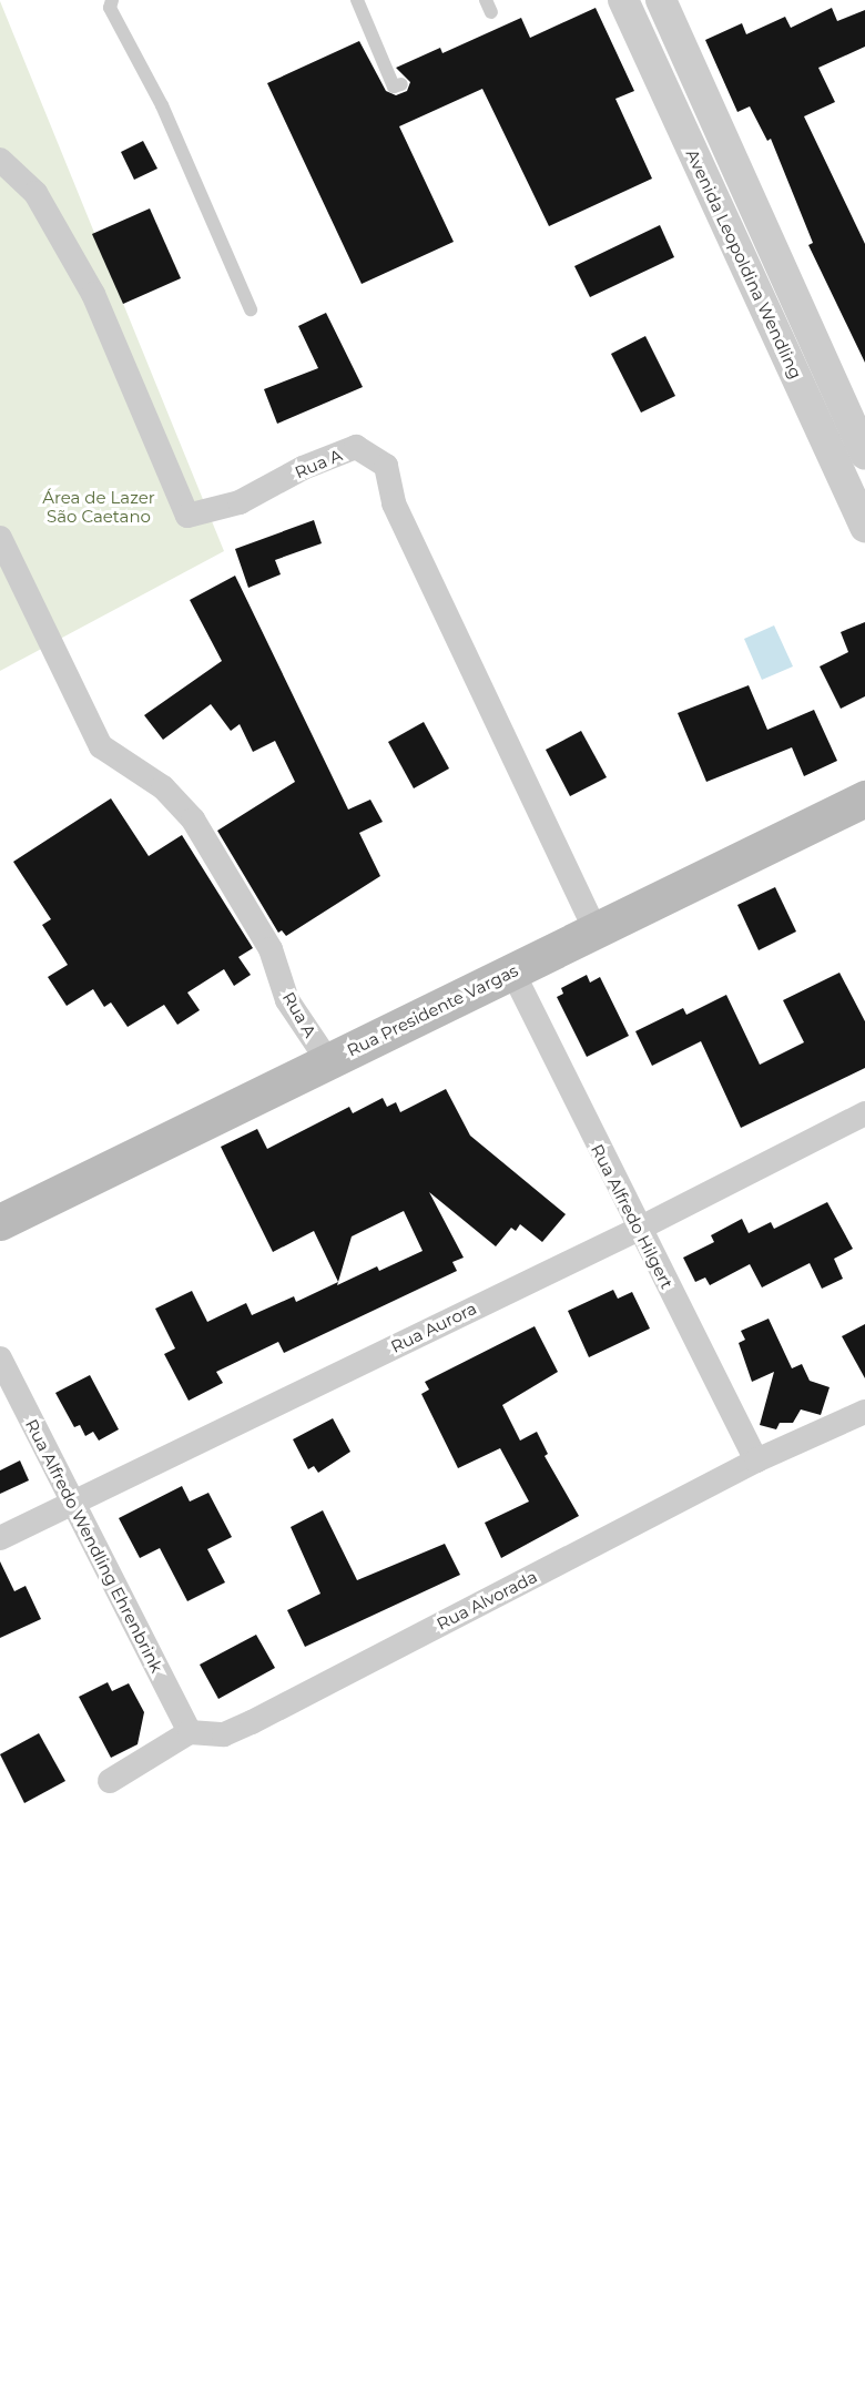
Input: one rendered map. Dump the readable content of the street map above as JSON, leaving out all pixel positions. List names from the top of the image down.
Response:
{
  "streets": {
    "main road": ["Rua Presidente Vargas"],
    "street": [
      "Avenida Leopoldina Wendling",
      "Rua A",
      "Rua Alfredo Hilgert",
      "Rua Aurora",
      "Rua Alfredo Wendling Ehrenbrink",
      "Rua Alvorada"
    ]
  },
  "crossings": [
    ["Rua A", "Rua Presidente Vargas"],
    ["Rua Presidente Vargas", "Rua Alfredo Hilgert"],
    ["Rua Alfredo Hilgert", "Rua Aurora"],
    ["Rua Alfredo Hilgert", "Rua Alvorada"],
    ["Rua Aurora", "Rua Alfredo Wendling Ehrenbrink"],
    ["Rua Alfredo Wendling Ehrenbrink", "Rua Alvorada"]
  ],
  "parks": ["Área de Lazer São Caetano"]
}
